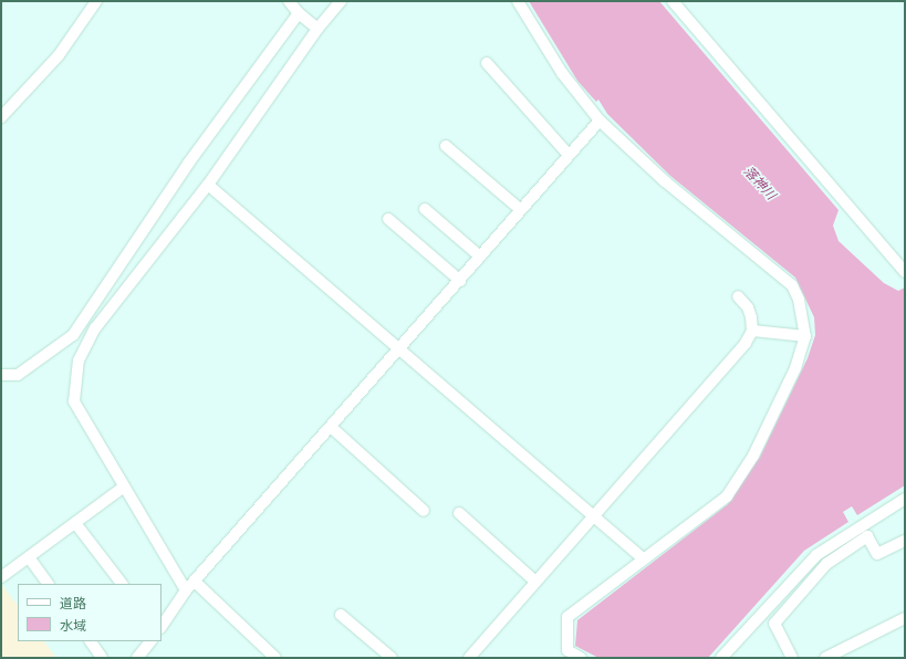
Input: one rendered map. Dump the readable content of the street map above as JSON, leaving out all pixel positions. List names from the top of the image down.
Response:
{
  "water": ["落神川"],
  "legend": ["道路", "水域"]
}
